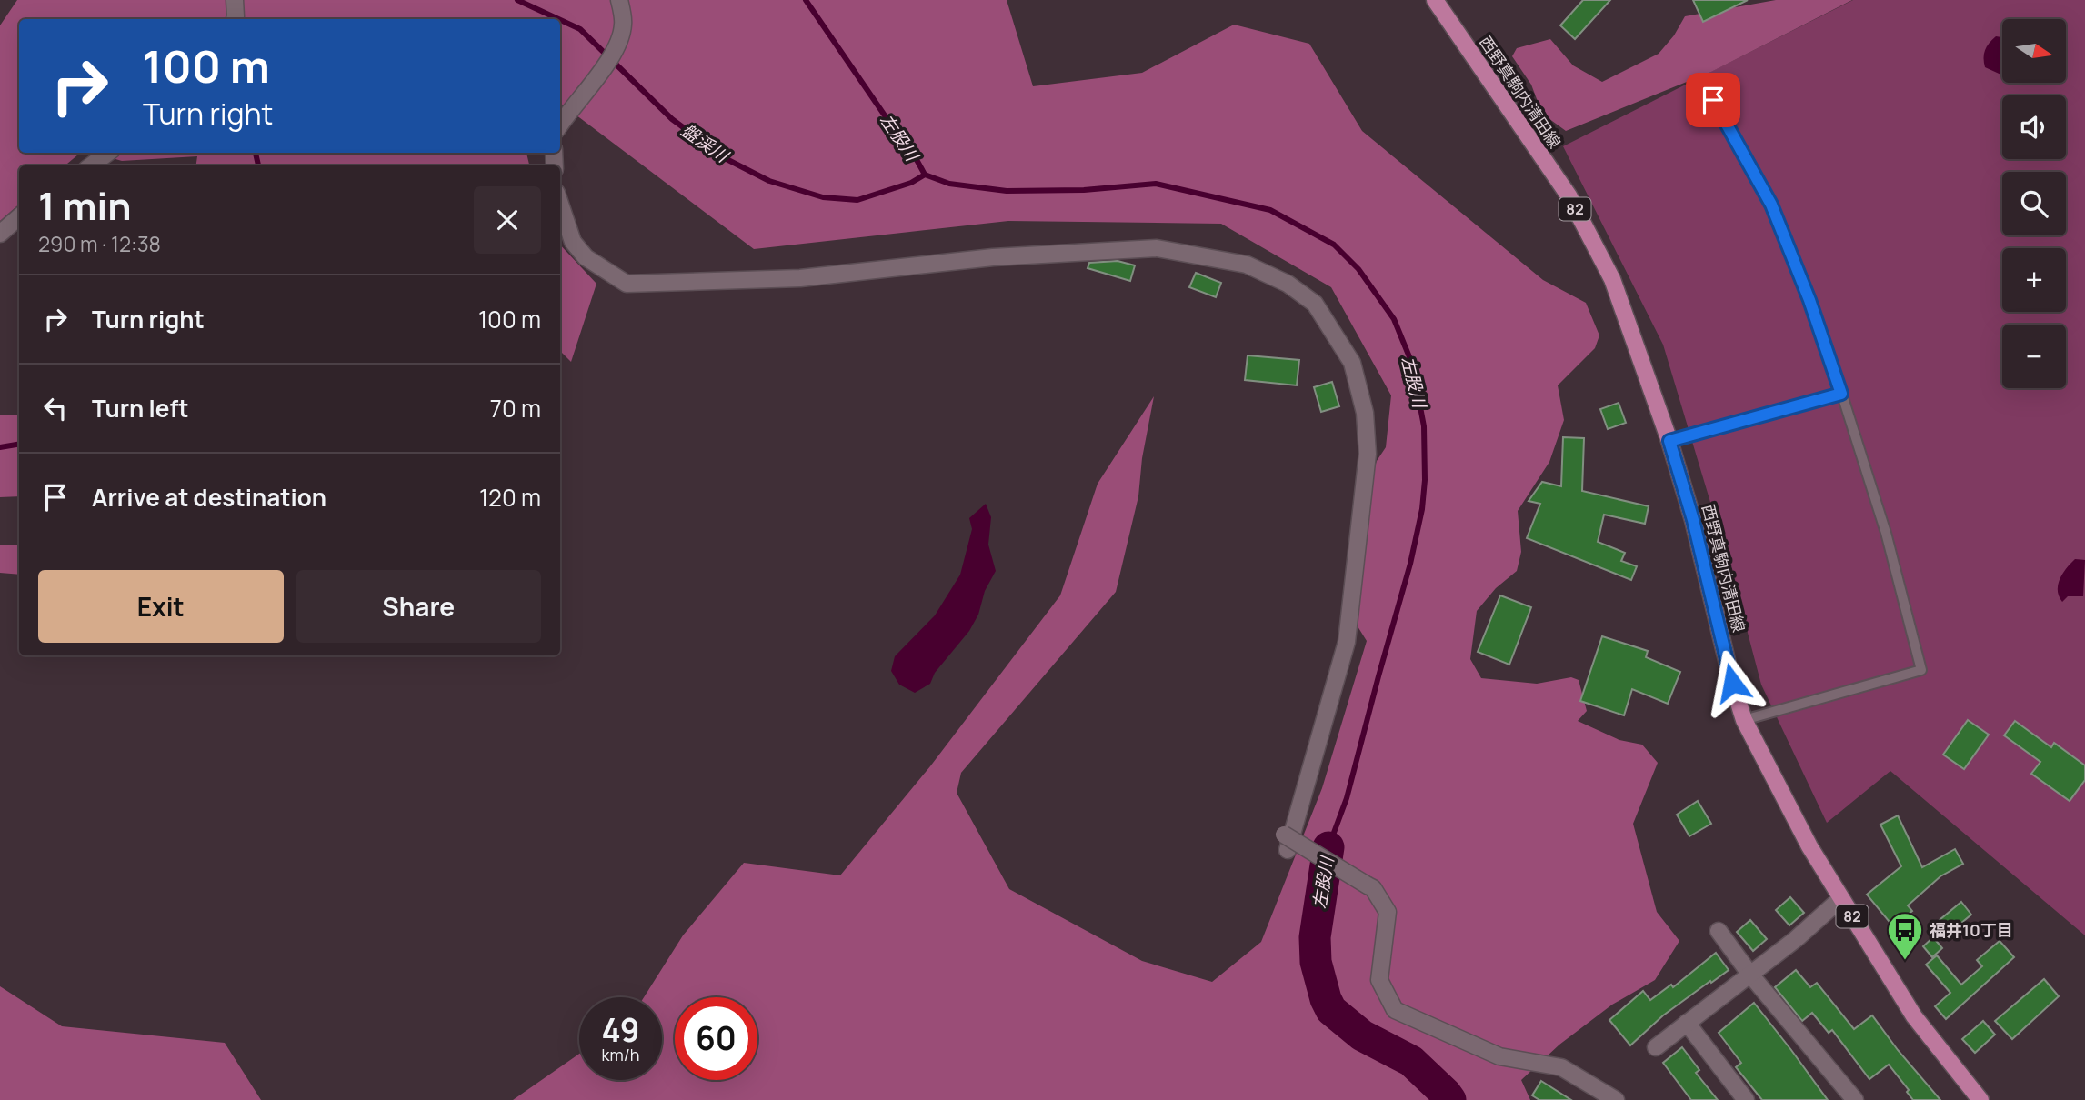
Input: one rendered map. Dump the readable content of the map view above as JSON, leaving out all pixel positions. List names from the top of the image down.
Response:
{
  "streets": {
    "main road": ["西野真駒内清田線", "82"]
  },
  "water": ["左股川", "盤渓川"],
  "places": {
    "bus stop": ["福井10丁目"]
  },
  "north": "right",
  "page": {
    "map_buttons": ["+", "−"],
    "turn": ["100 m", "Turn right"],
    "heading": ["1 min", "290 m · 12:38"],
    "list": [
      {
        "name": "Turn right",
        "value": "100 m"
      },
      {
        "name": "Turn left",
        "value": "70 m"
      },
      {
        "name": "Arrive at destination",
        "value": "120 m"
      }
    ],
    "buttons": ["Exit", "Share"],
    "speed": "49 km/h",
    "limit": "60"
  }
}
